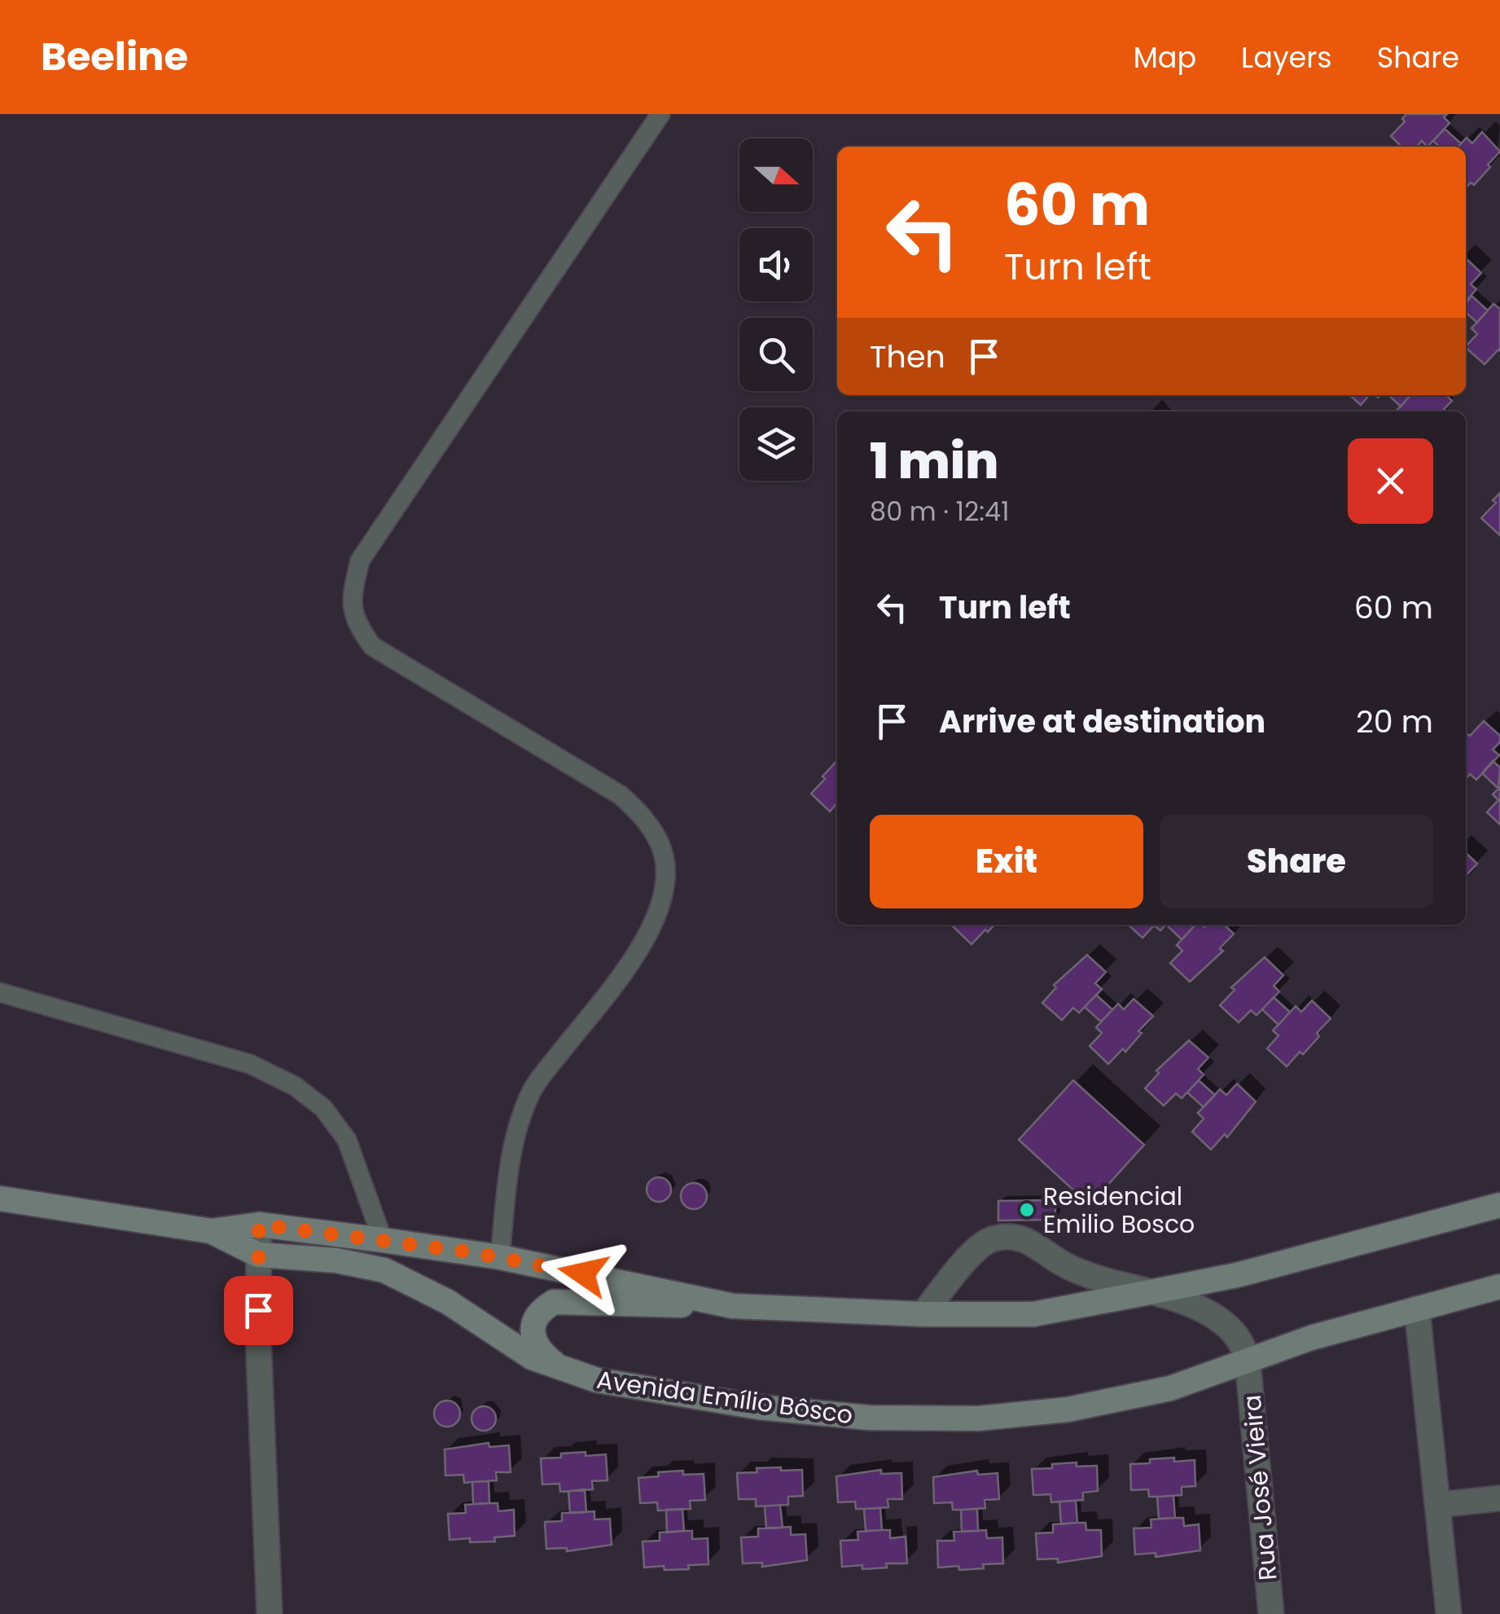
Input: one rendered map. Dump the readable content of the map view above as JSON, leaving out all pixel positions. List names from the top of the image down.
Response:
{
  "streets": {
    "main road": ["Avenida Emílio Bôsco"],
    "street": ["Rua José Vieira"]
  },
  "crossings": [
    ["Avenida Emílio Bôsco", "Rua José Vieira"]
  ],
  "places": ["Residencial Emilio Bosco"],
  "north": "right",
  "page": {
    "header": "Beeline",
    "nav": ["Map", "Layers", "Share"],
    "turn": ["60 m", "Turn left"],
    "then": "Then",
    "heading": ["1 min", "80 m · 12:41"],
    "list": [
      {
        "name": "Turn left",
        "value": "60 m"
      },
      {
        "name": "Arrive at destination",
        "value": "20 m"
      }
    ],
    "buttons": ["Exit", "Share"]
  }
}
